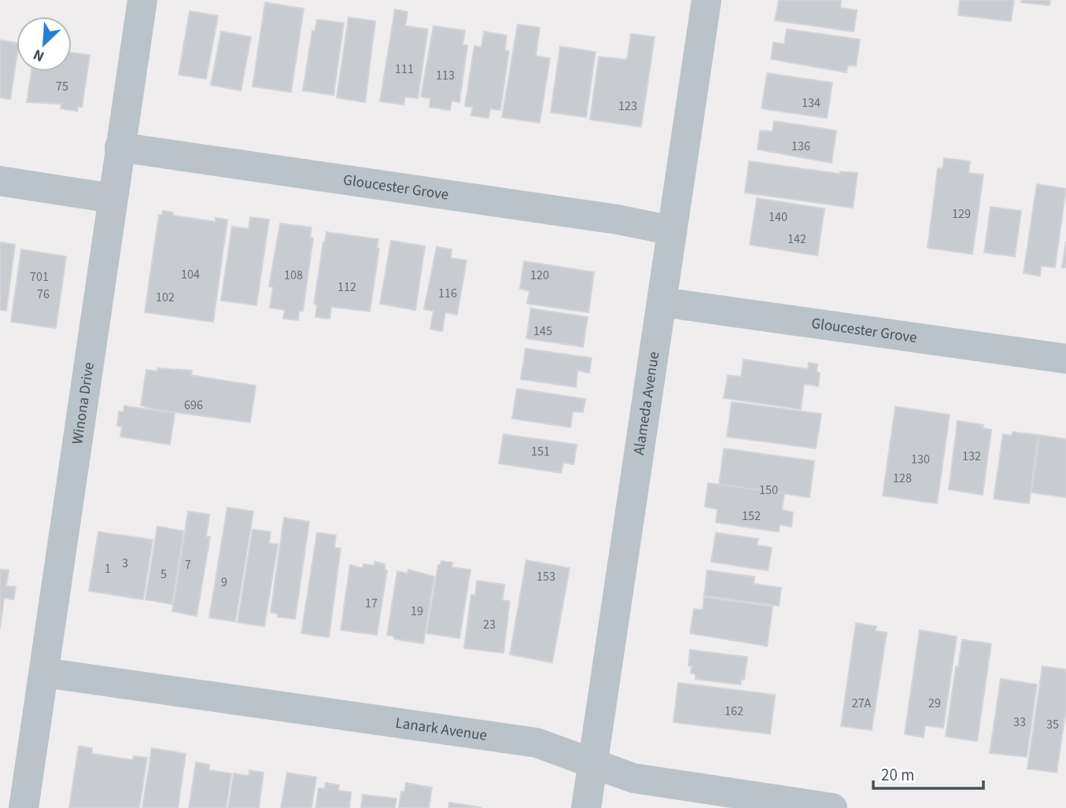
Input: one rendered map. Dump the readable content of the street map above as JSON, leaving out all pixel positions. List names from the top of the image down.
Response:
{
  "streets": {
    "street": [
      "Gloucester Grove",
      "Winona Drive",
      "Alameda Avenue",
      "Lanark Avenue"
    ]
  },
  "crossings": [
    ["Gloucester Grove", "Winona Drive"],
    ["Gloucester Grove", "Alameda Avenue"],
    ["Winona Drive", "Lanark Avenue"],
    ["Alameda Avenue", "Lanark Avenue"]
  ],
  "house_numbers": [
    "111",
    "113",
    "75",
    "134",
    "123",
    "136",
    "129",
    "140",
    "142",
    "104",
    "108",
    "120",
    "701",
    "112",
    "116",
    "76",
    "102",
    "145",
    "696",
    "151",
    "132",
    "130",
    "128",
    "150",
    "152",
    "3",
    "7",
    "1",
    "5",
    "153",
    "9",
    "17",
    "19",
    "23",
    "27A",
    "29",
    "162",
    "33",
    "35"
  ],
  "scale_bar": "20 m",
  "north": "bottom left"
}
